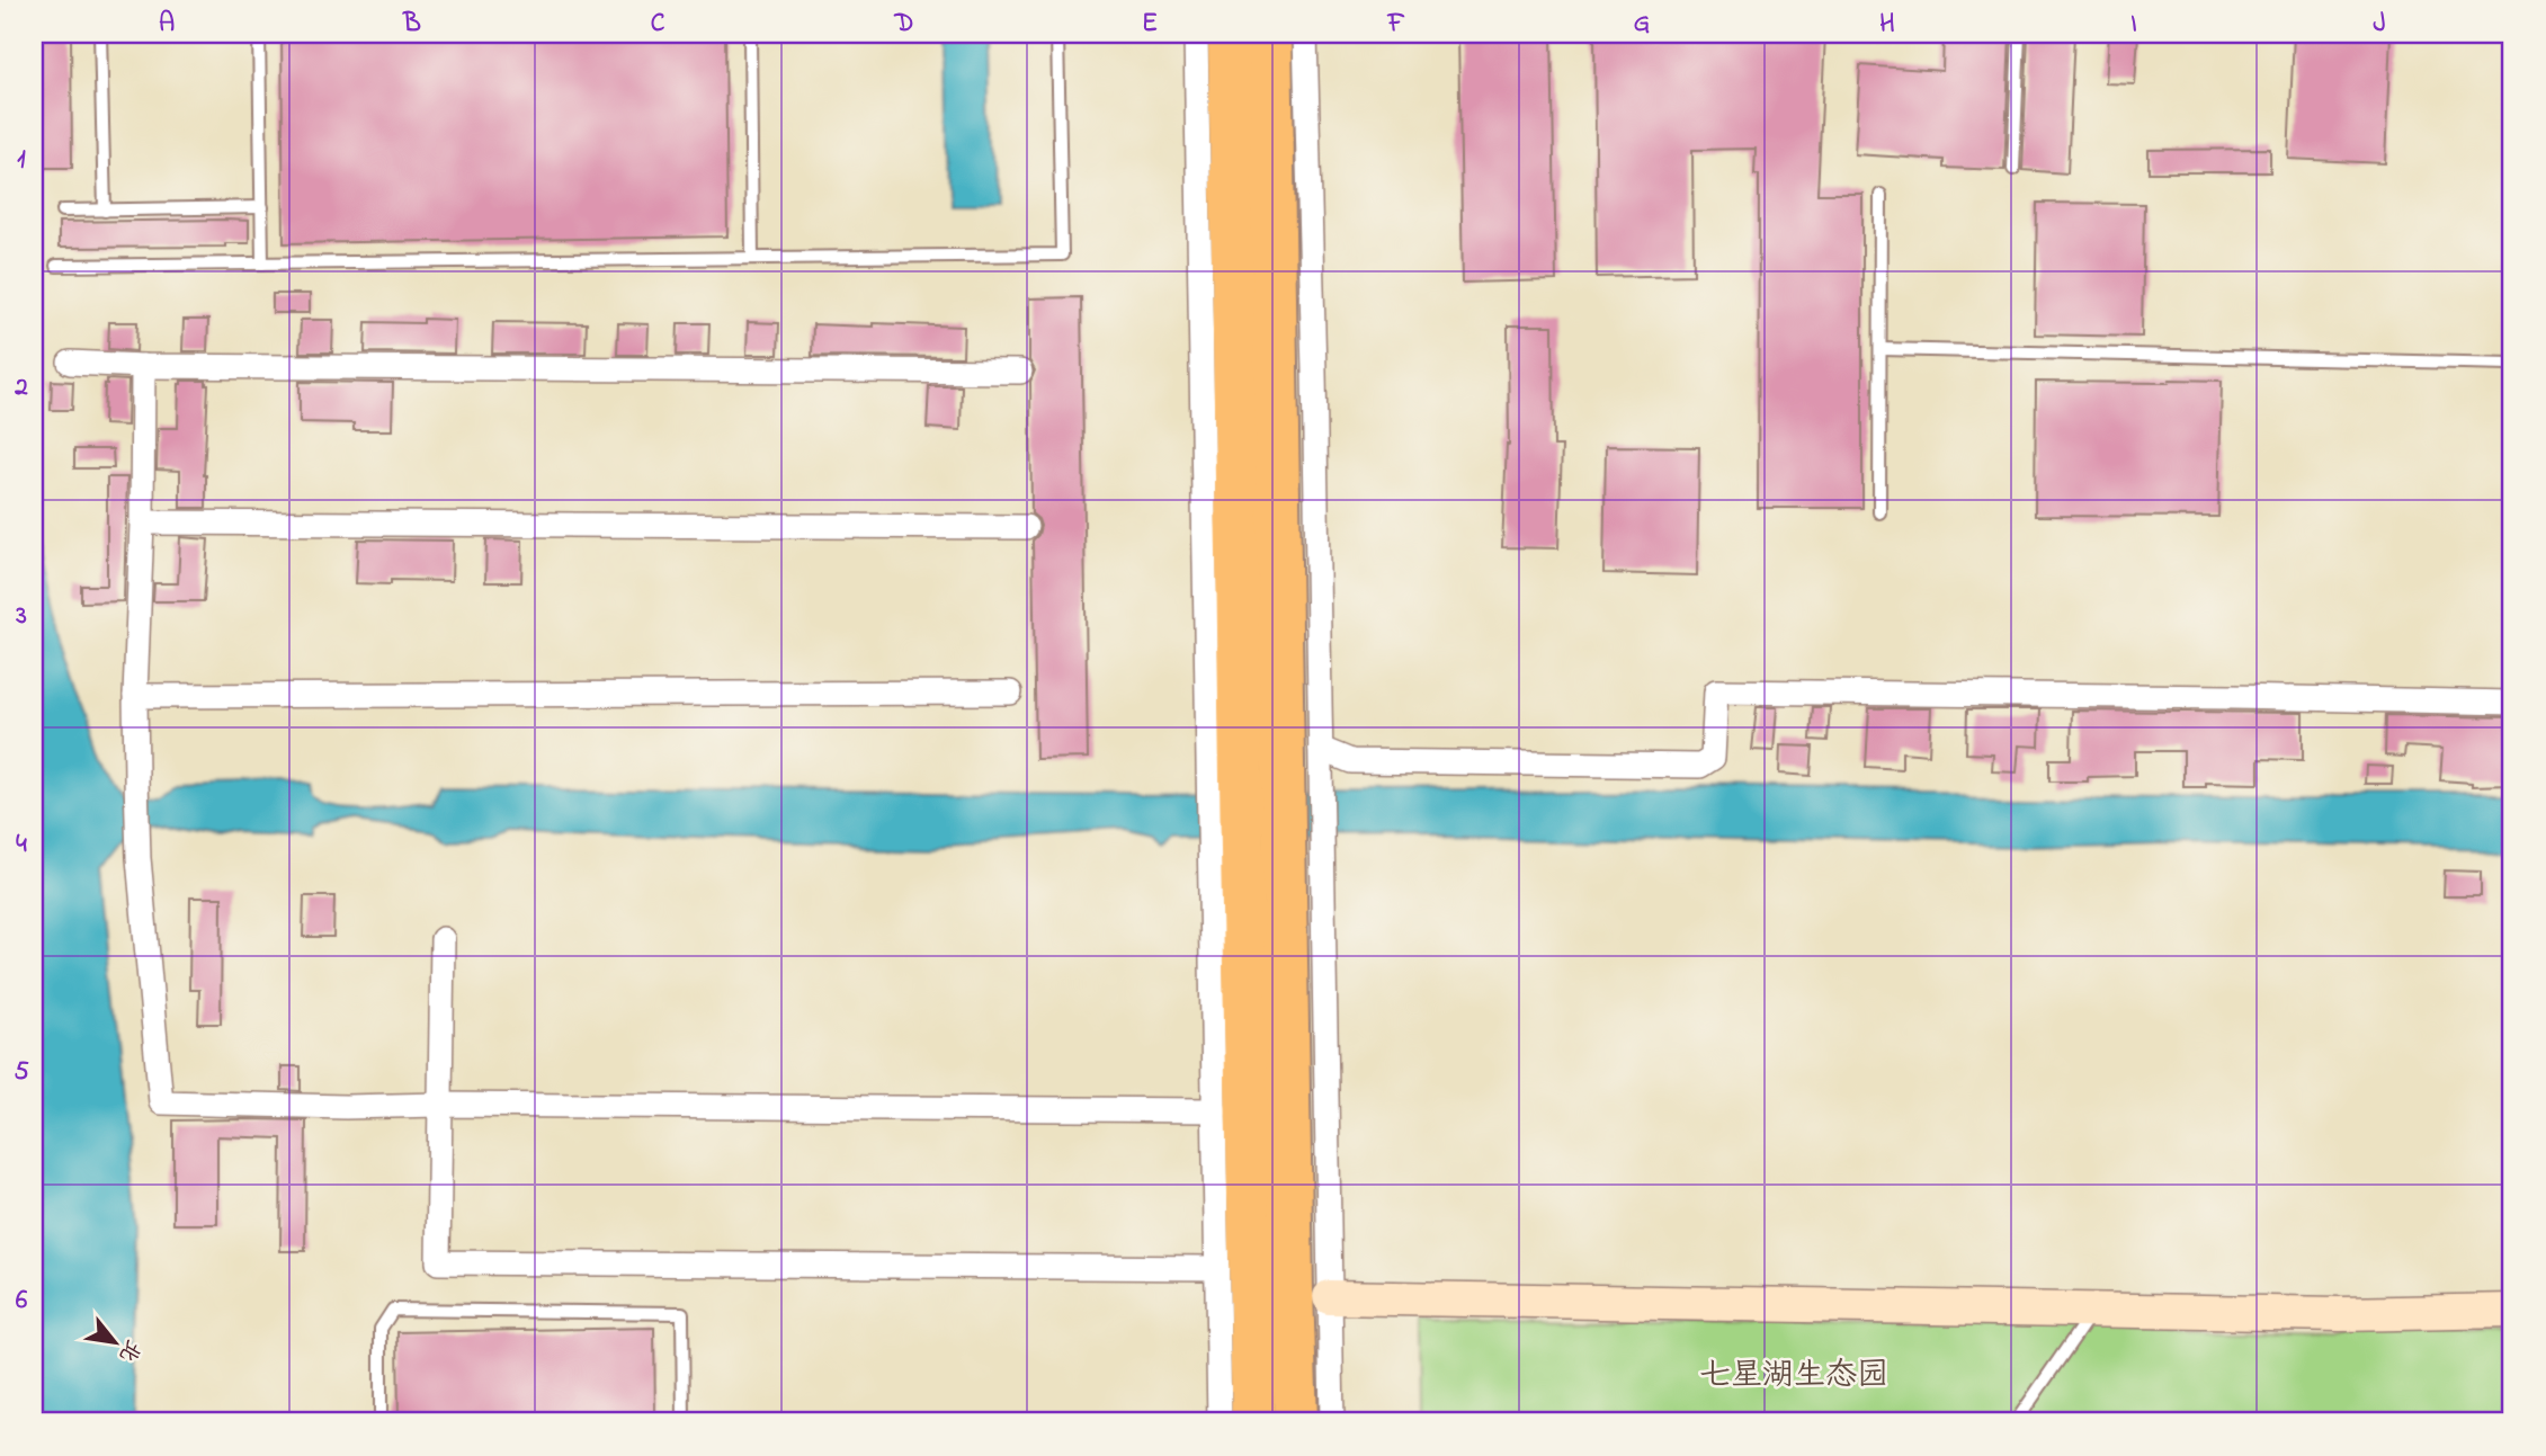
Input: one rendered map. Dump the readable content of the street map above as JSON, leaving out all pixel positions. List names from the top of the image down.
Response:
{
  "parks": ["七星湖生态园"],
  "north": "bottom right",
  "grid": {
    "columns": [
      "A",
      "B",
      "C",
      "D",
      "E",
      "F",
      "G",
      "H",
      "I",
      "J"
    ],
    "rows": [
      "1",
      "2",
      "3",
      "4",
      "5",
      "6"
    ]
  }
}
